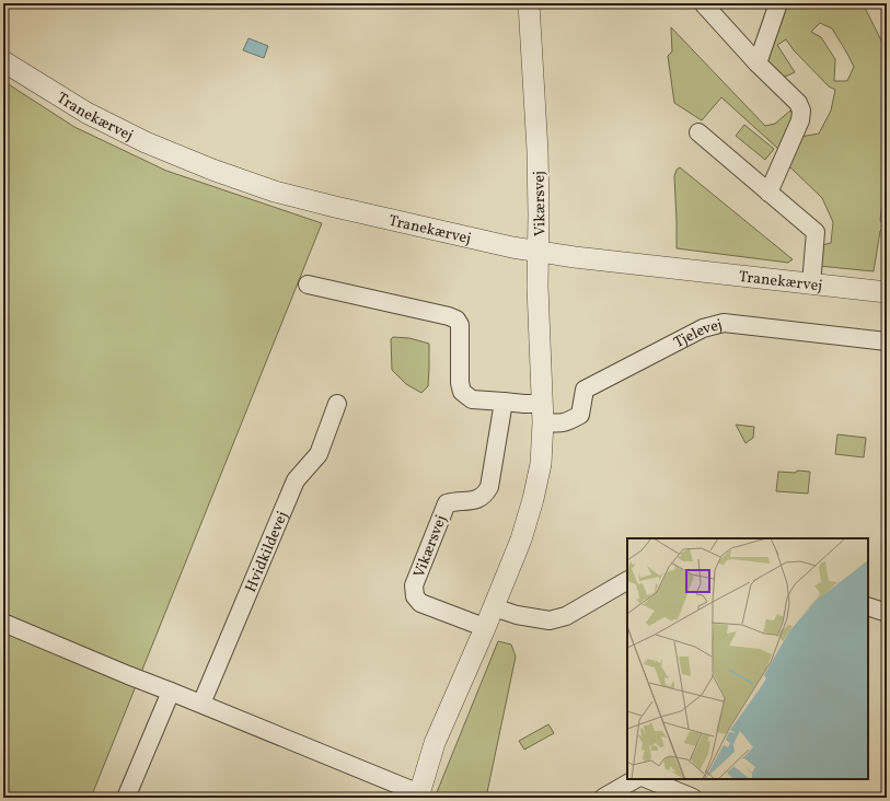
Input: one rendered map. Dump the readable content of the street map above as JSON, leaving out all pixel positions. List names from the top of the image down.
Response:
{
  "streets": {
    "street": [
      "Tranekærvej",
      "Vikærsvej",
      "Tjelevej",
      "Hvidkildevej"
    ]
  },
  "crossings": [
    ["Tranekærvej", "Vikærsvej"],
    ["Vikærsvej", "Tjelevej"]
  ]
}
